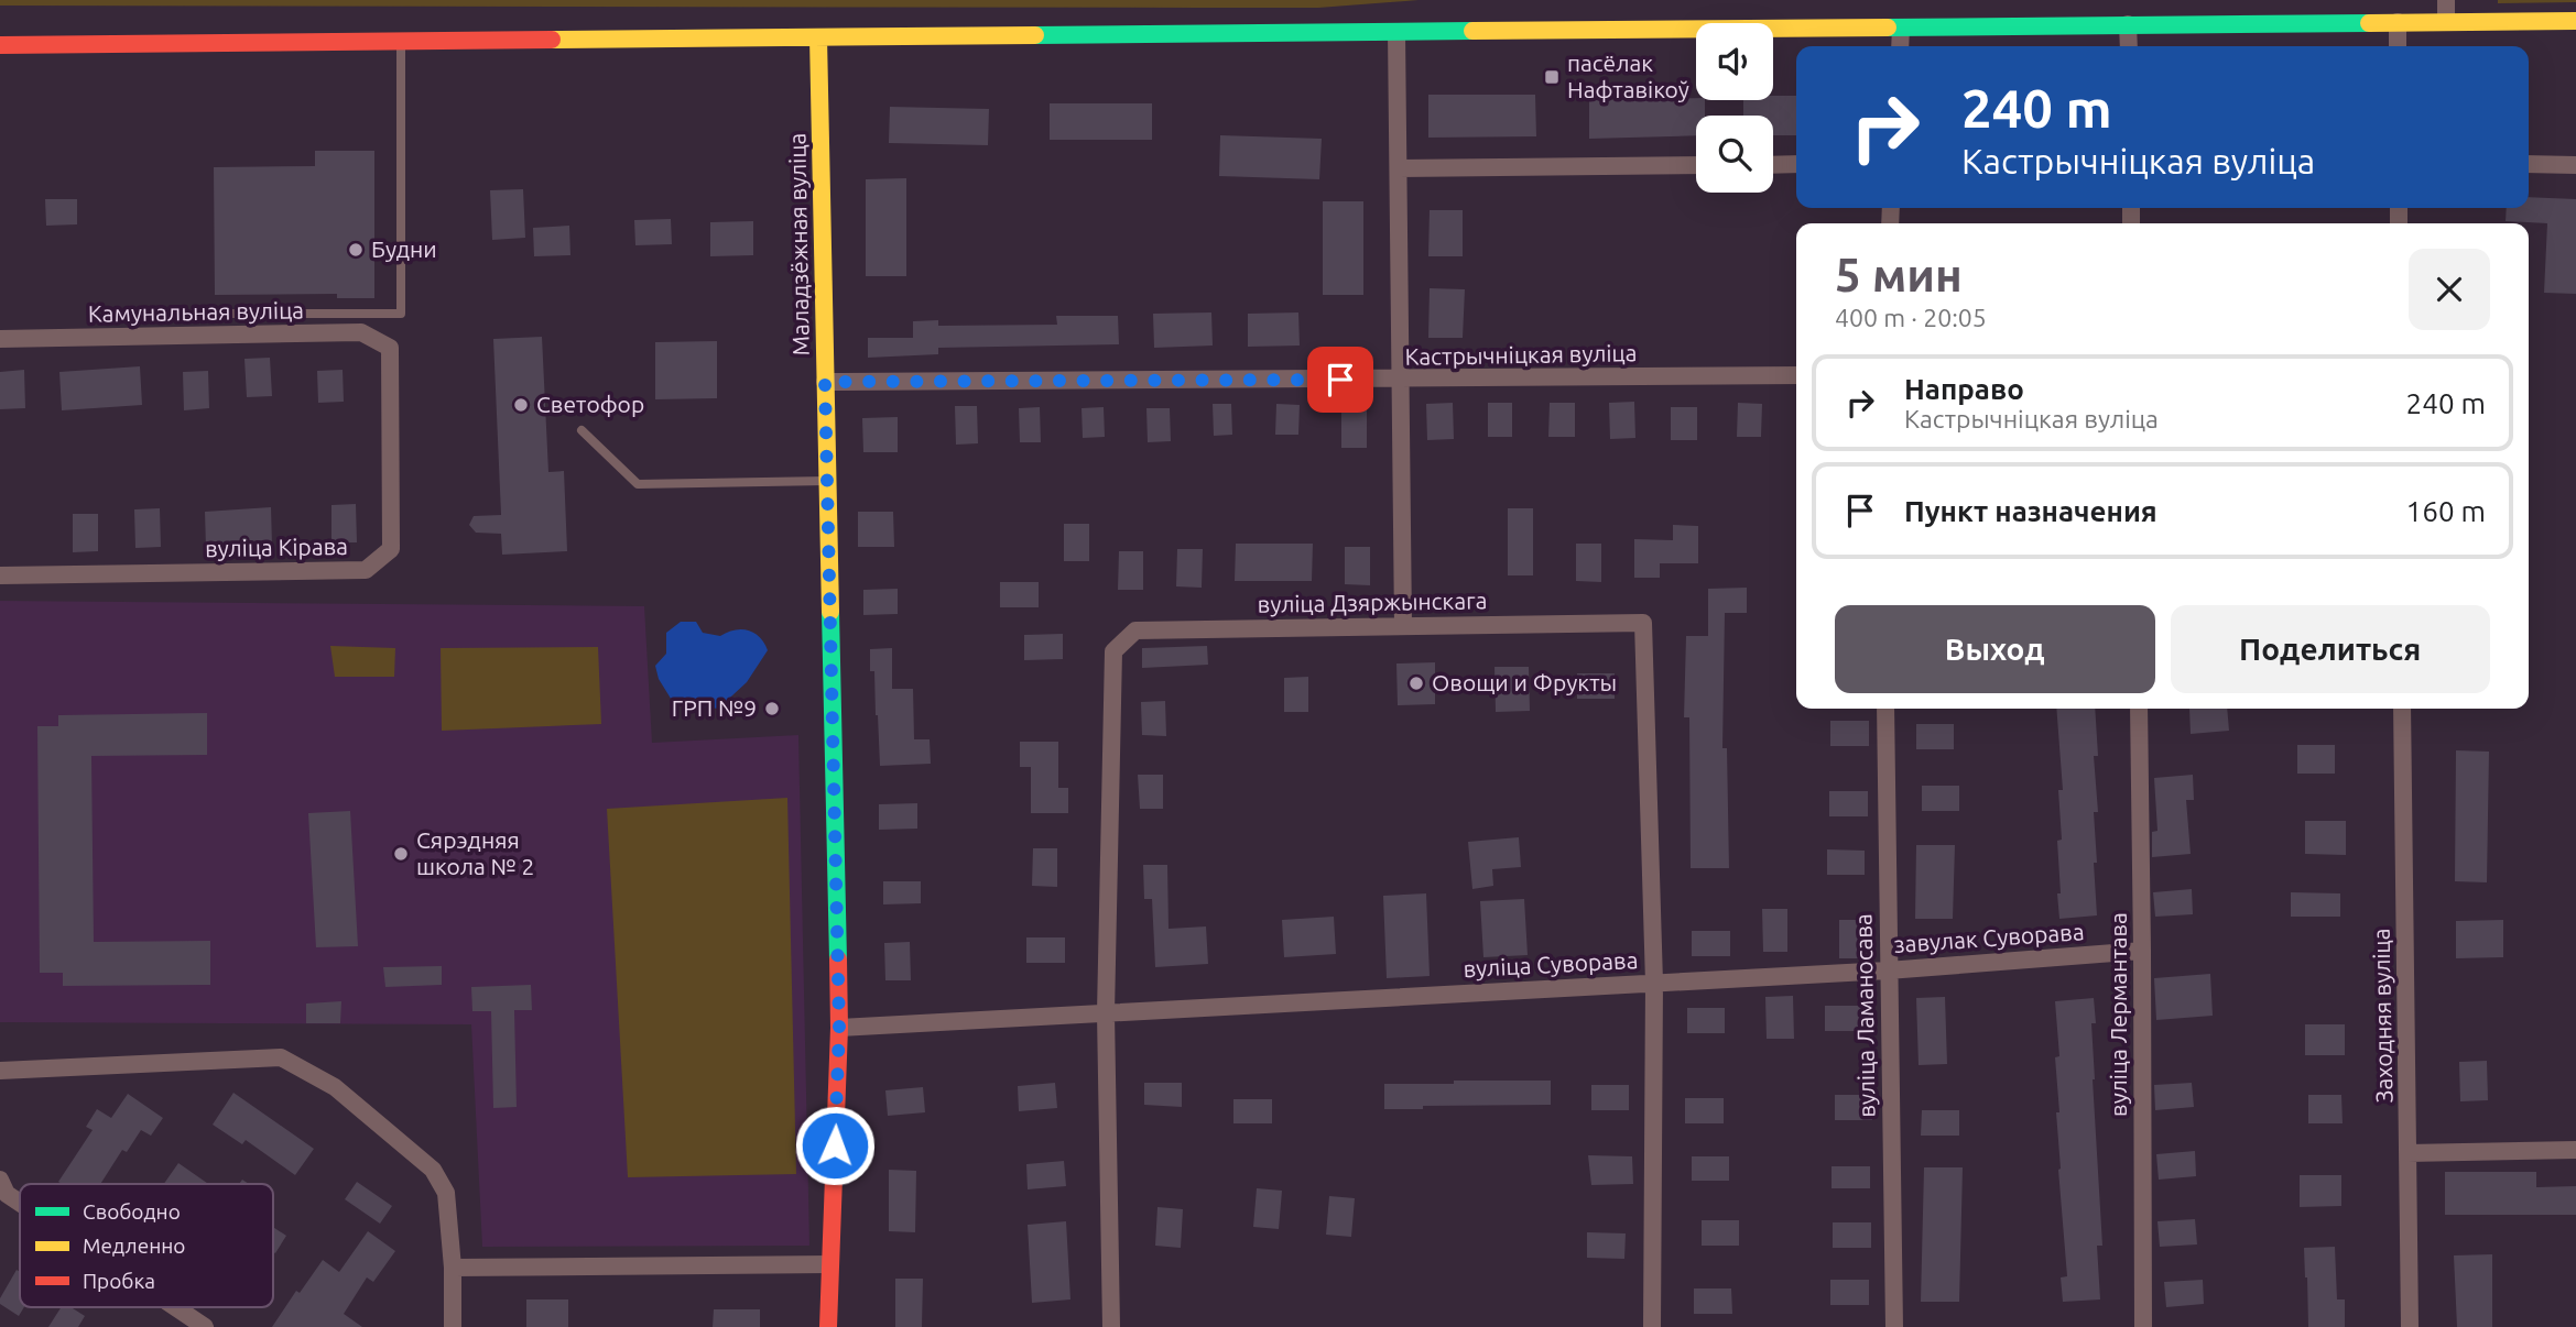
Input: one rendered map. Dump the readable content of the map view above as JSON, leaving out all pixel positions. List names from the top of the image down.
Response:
{
  "streets": {
    "main road": ["Маладзёжная вуліца"],
    "street": [
      "Камунальная вуліца",
      "Кастрычніцкая вуліца",
      "вуліца Кірава",
      "вуліца Дзяржынскага",
      "завулак Суворава",
      "вуліца Суворава",
      "вуліца Лермантава",
      "вуліца Ламаносава",
      "Заходняя вуліца"
    ]
  },
  "crossings": [
    ["Маладзёжная вуліца", "Кастрычніцкая вуліца"],
    ["Маладзёжная вуліца", "вуліца Суворава"],
    ["Камунальная вуліца", "вуліца Кірава"],
    ["вуліца Дзяржынскага", "завулак Суворава"],
    ["вуліца Дзяржынскага", "вуліца Суворава"],
    ["завулак Суворава", "вуліца Суворава"],
    ["завулак Суворава", "вуліца Лермантава"],
    ["завулак Суворава", "вуліца Ламаносава"]
  ],
  "places": {
    "transit": ["пасёлак Нафтавікоў"],
    "other": [
      "Будни",
      "Светофор",
      "Овощи и Фрукты",
      "ГРП №9",
      "Сярэдняя школа № 2"
    ]
  },
  "legend": ["Свободно", "Медленно", "Пробка"],
  "page": {
    "turn": ["240 m", "Кастрычніцкая вуліца"],
    "heading": ["5 мин", "400 m · 20:05"],
    "list": [
      {
        "name": "Направо",
        "note": "Кастрычніцкая вуліца",
        "value": "240 m"
      },
      {
        "name": "Пункт назначения",
        "value": "160 m"
      }
    ],
    "buttons": ["Выход", "Поделиться"]
  }
}
